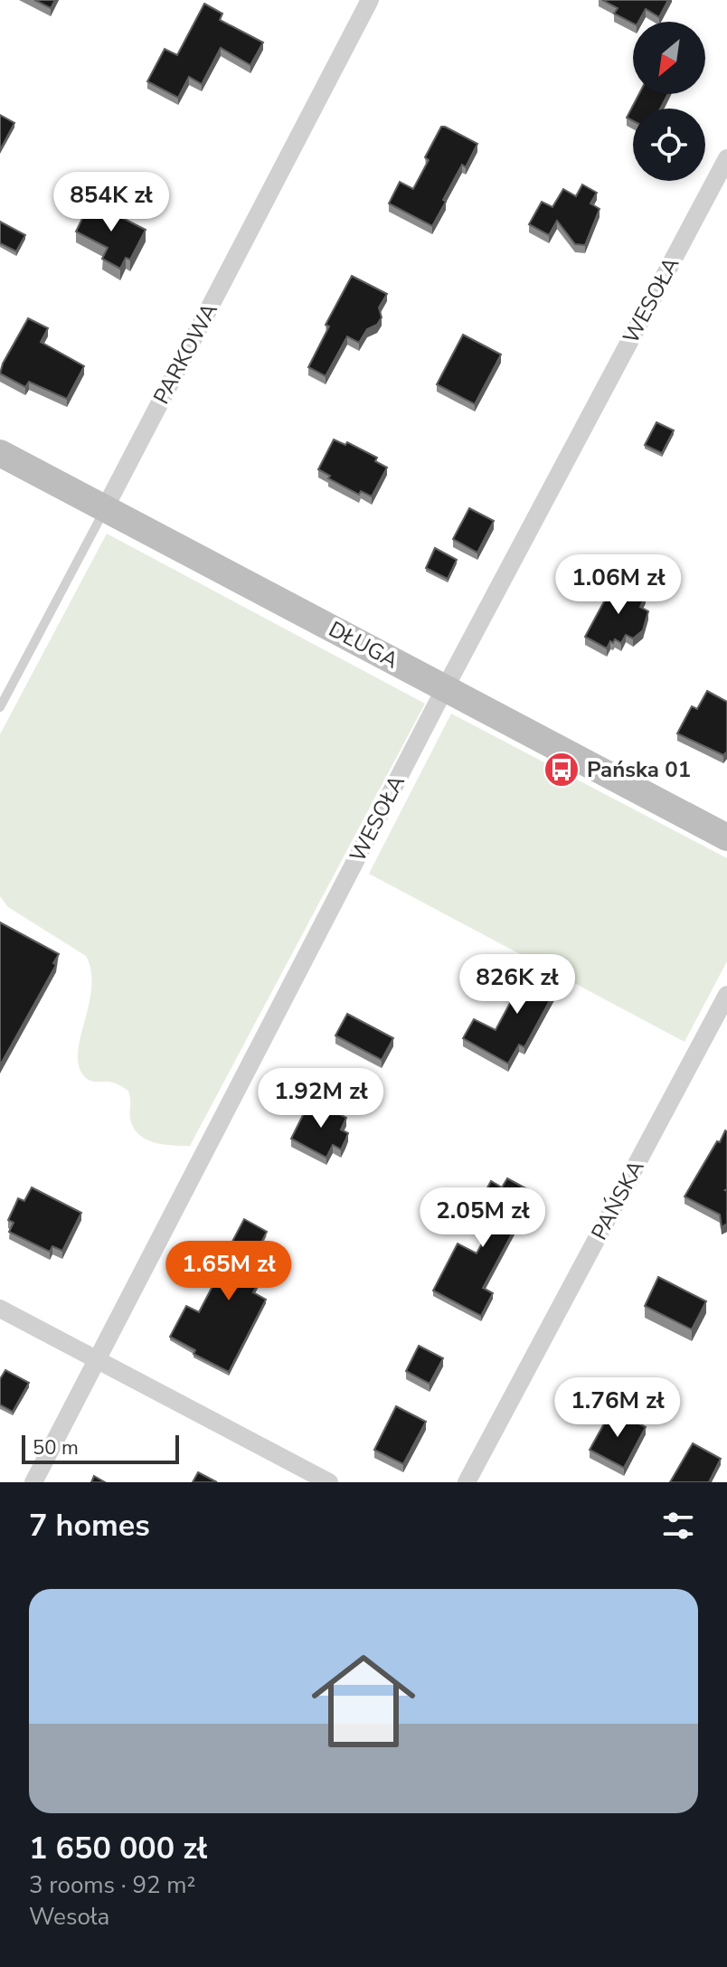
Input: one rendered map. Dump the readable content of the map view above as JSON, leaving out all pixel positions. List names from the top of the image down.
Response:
{
  "streets": {
    "street": [
      "WESOŁA",
      "PARKOWA",
      "DŁUGA",
      "PAŃSKA"
    ]
  },
  "crossings": [
    ["WESOŁA", "DŁUGA"],
    ["PARKOWA", "DŁUGA"]
  ],
  "places": {
    "bus stop": ["Pańska 01"]
  },
  "scale_bar": "50 m",
  "north": "bottom left",
  "page": {
    "price": [
      "854K zł",
      "1.06M zł",
      "826K zł",
      "1.92M zł",
      "2.05M zł",
      "1.65M zł",
      "1.76M zł"
    ],
    "scale": "50 m",
    "heading": "7 homes",
    "list": [
      {
        "name": "1 650 000 zł",
        "note": "3 rooms · 92 m² · Wesoła"
      }
    ]
  }
}
